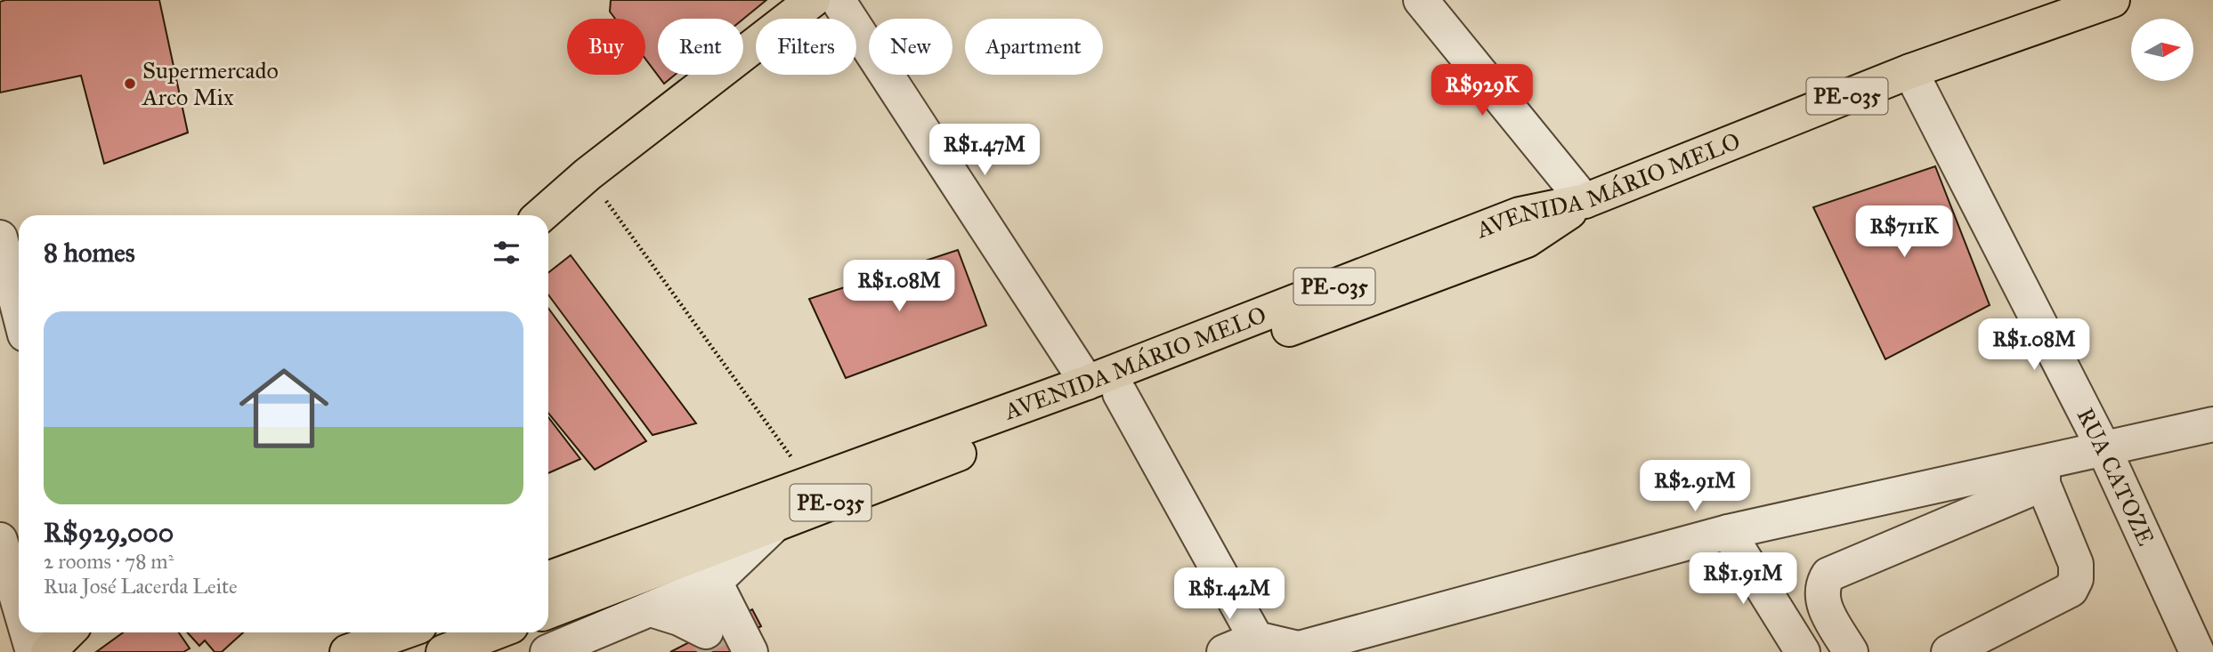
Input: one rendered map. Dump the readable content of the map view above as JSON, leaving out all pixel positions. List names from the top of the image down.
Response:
{
  "streets": {
    "main road": ["PE-035", "AVENIDA MÁRIO MELO"],
    "street": ["RUA CATOZE"]
  },
  "crossings": [
    ["PE-035", "AVENIDA MÁRIO MELO"],
    ["AVENIDA MÁRIO MELO", "RUA CATOZE"]
  ],
  "places": ["Supermercado Arco Mix"],
  "north": "right",
  "page": {
    "chip": [
      "Buy",
      "Rent",
      "Filters",
      "New",
      "Apartment"
    ],
    "price": [
      "R$929K",
      "R$1.47M",
      "R$711K",
      "R$1.08M",
      "R$1.08M",
      "R$2.91M",
      "R$1.91M",
      "R$1.42M"
    ],
    "heading": "8 homes",
    "list": [
      {
        "name": "R$929,000",
        "note": "2 rooms · 78 m² · Rua José Lacerda Leite"
      }
    ]
  }
}
